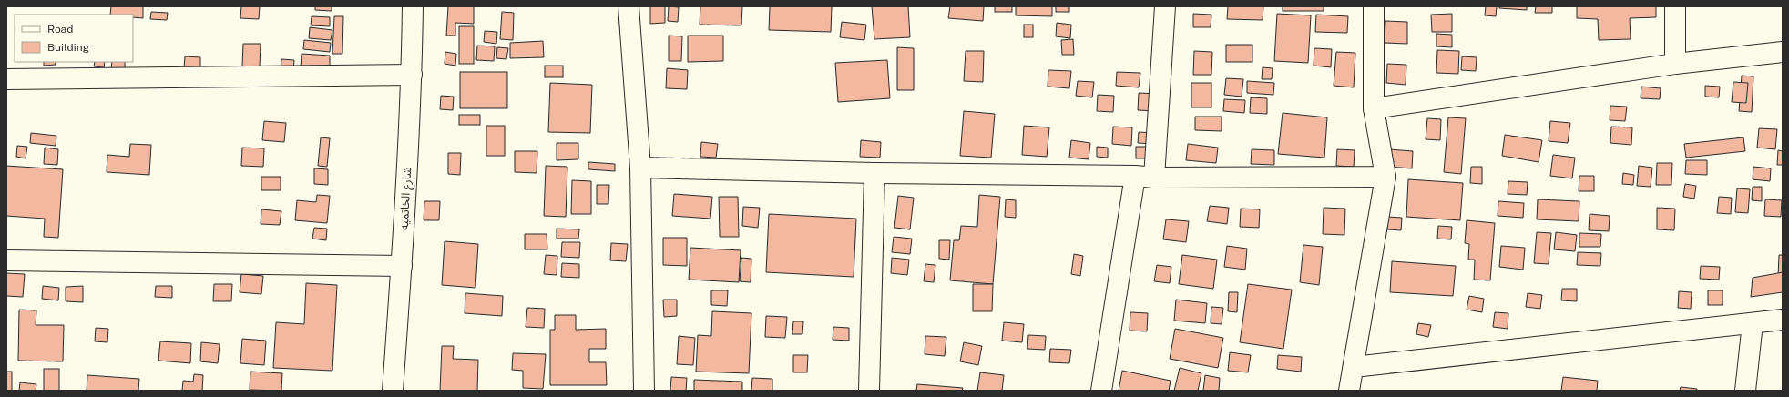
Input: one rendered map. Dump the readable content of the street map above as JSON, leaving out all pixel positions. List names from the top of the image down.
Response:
{
  "streets": {
    "street": ["شارع الخاتميه"]
  },
  "legend": ["Road", "Building"]
}
